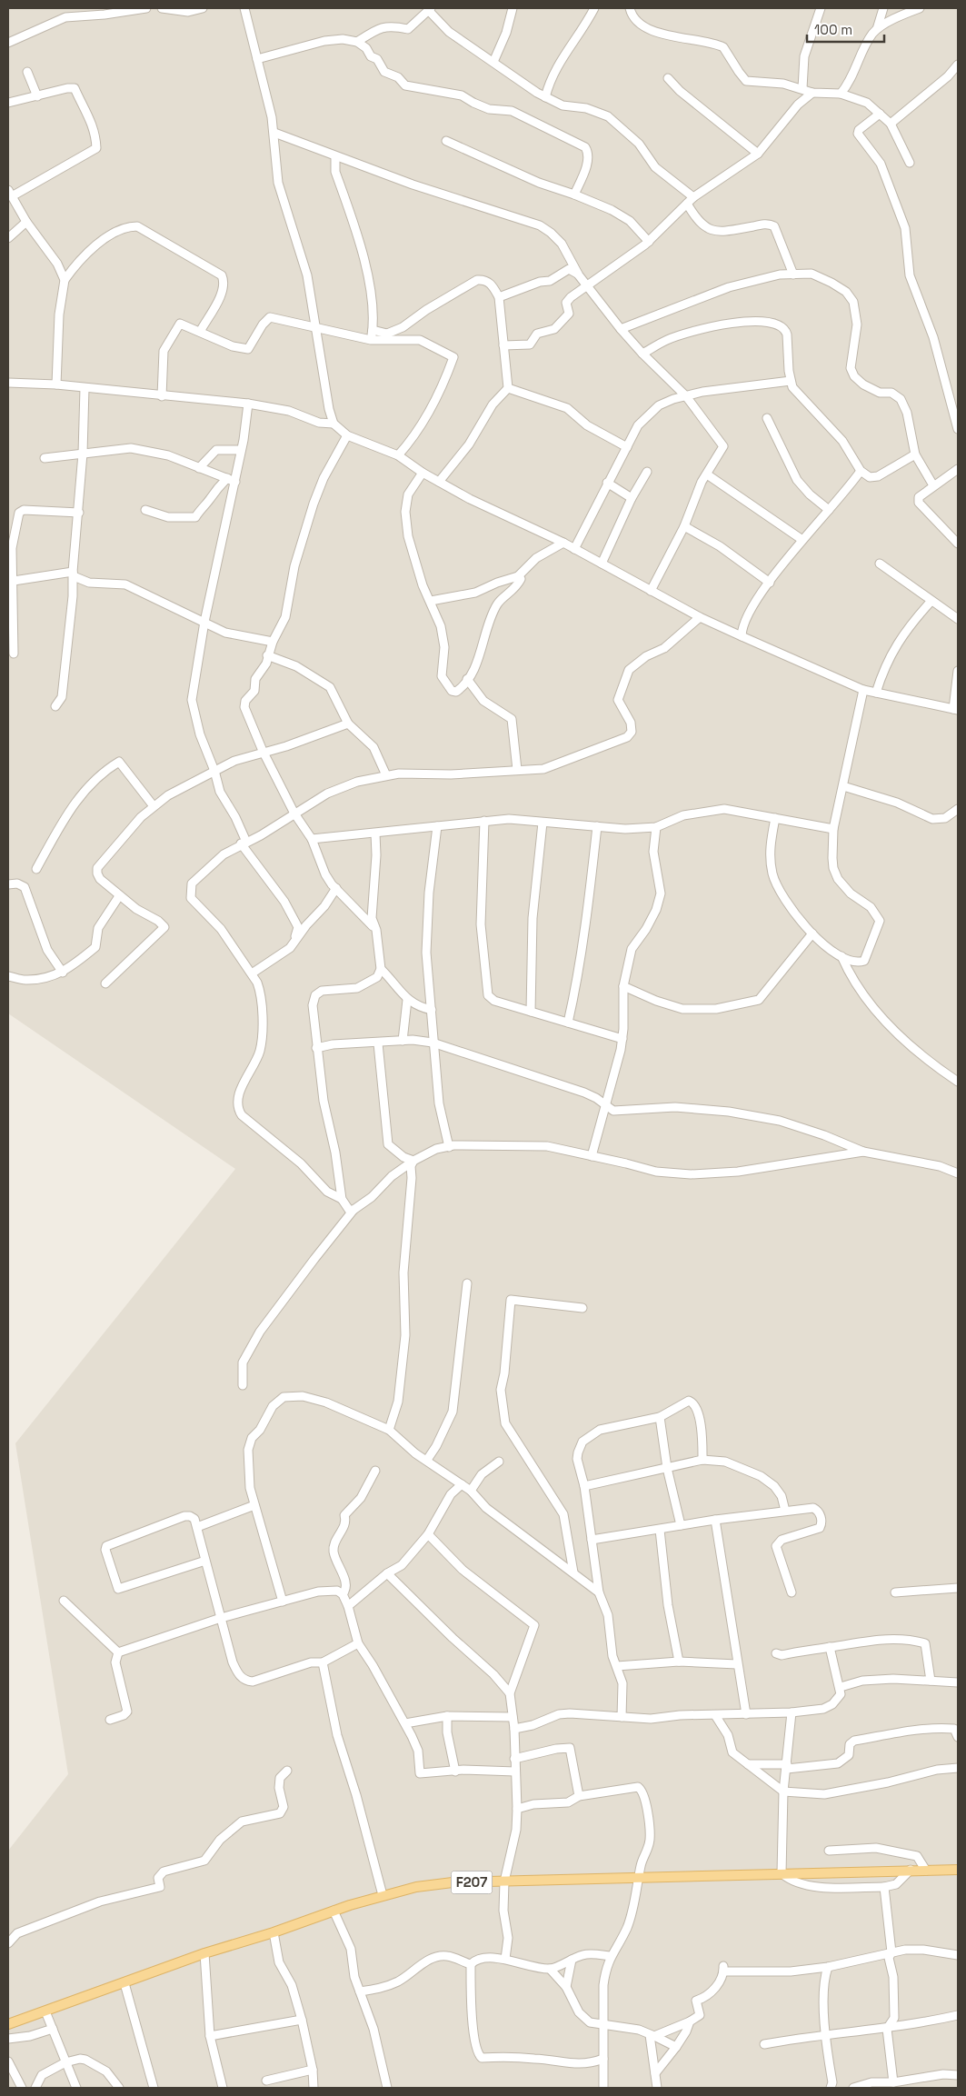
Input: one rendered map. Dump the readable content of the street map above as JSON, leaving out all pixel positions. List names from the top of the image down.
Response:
{
  "streets": {
    "main road": ["F207"]
  },
  "scale_bar": "100 m"
}
